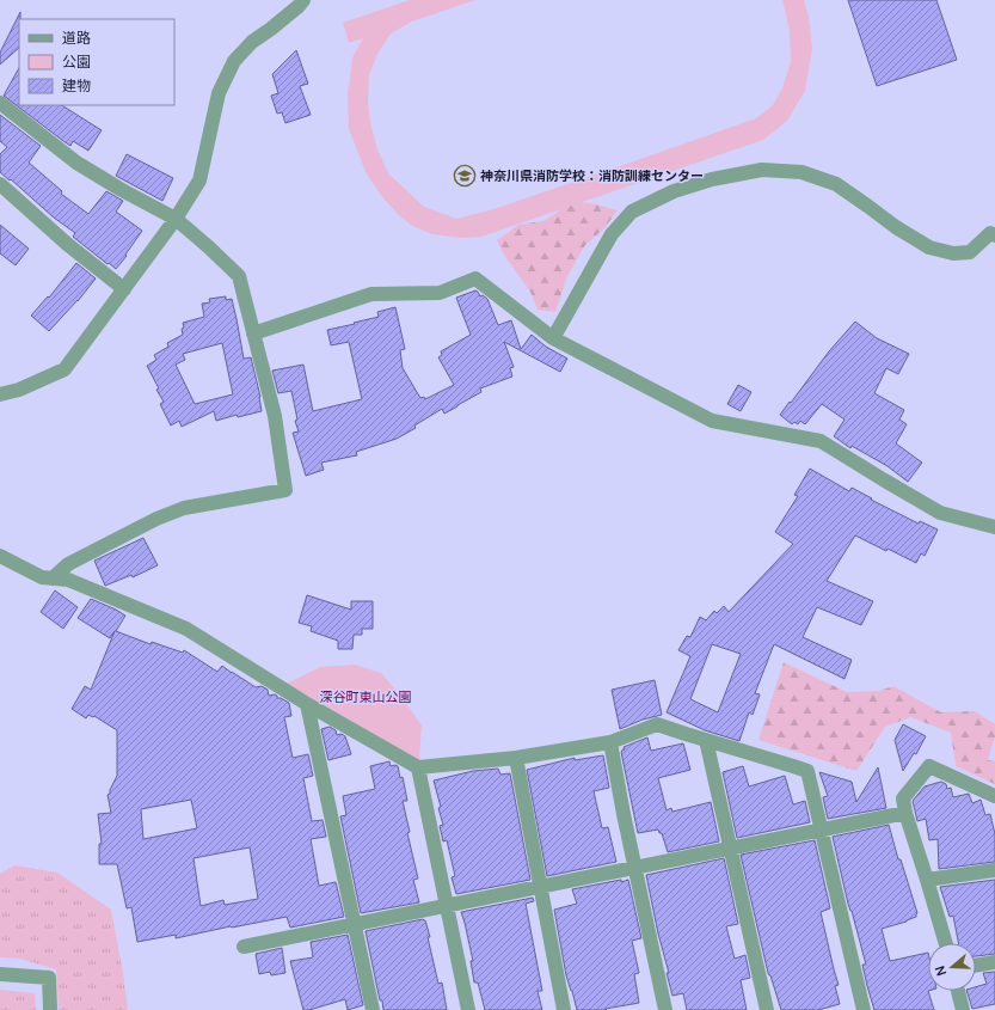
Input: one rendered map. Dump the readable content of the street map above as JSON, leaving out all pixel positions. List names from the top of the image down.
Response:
{
  "parks": ["深谷町東山公園"],
  "places": {
    "school or university": ["神奈川県消防学校：消防訓練センター"]
  },
  "legend": ["道路", "公園", "建物"],
  "north": "left"
}
